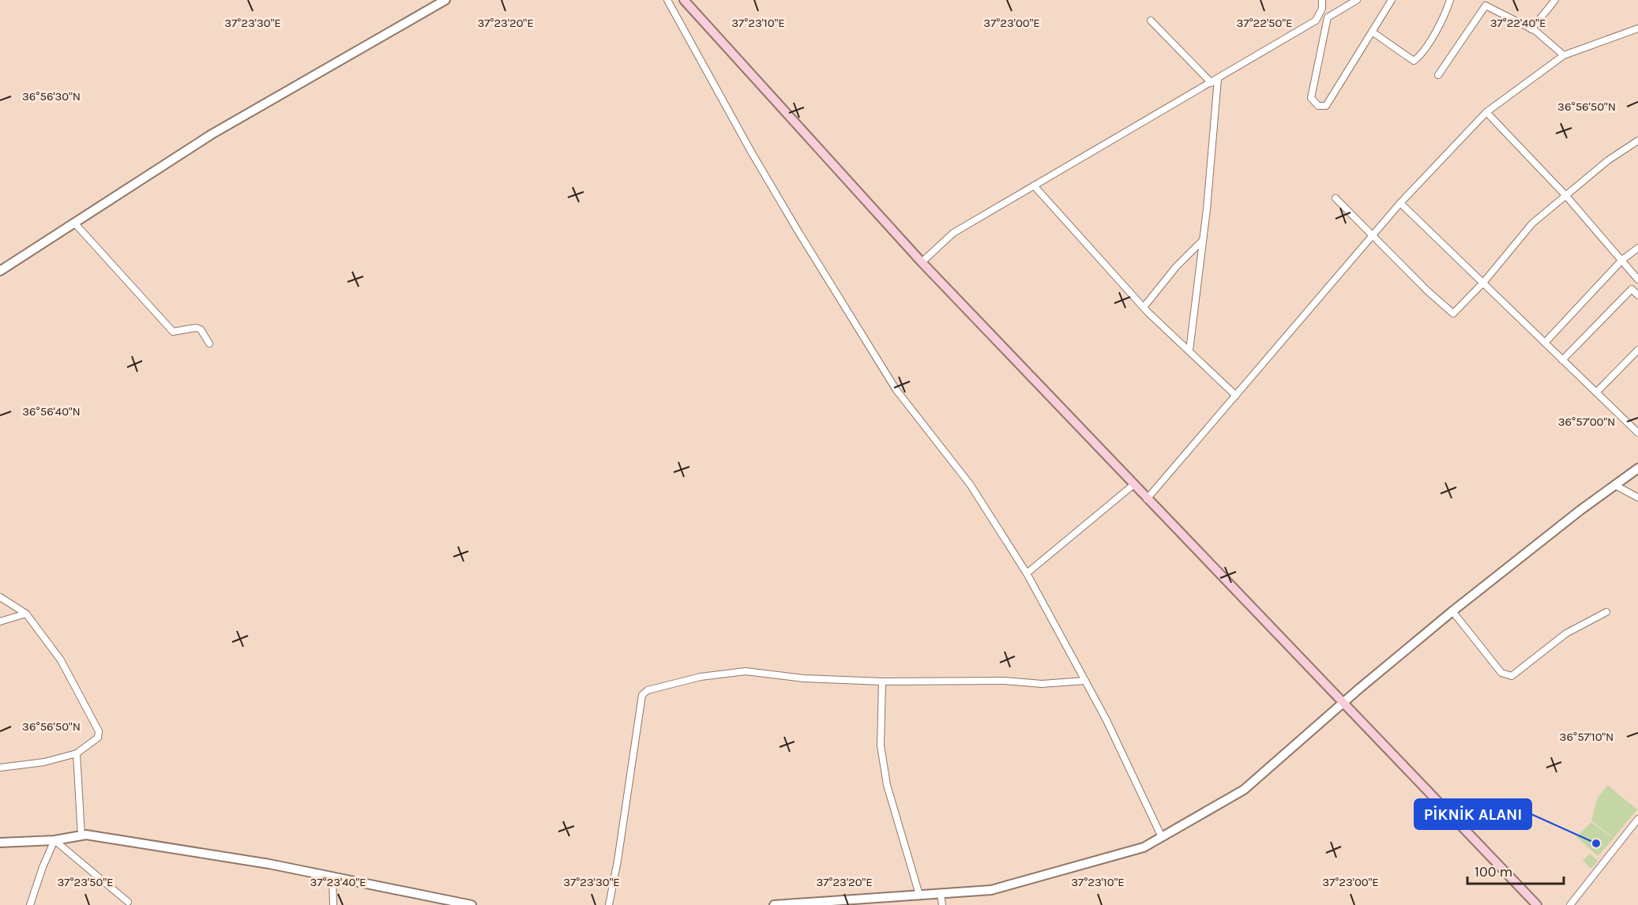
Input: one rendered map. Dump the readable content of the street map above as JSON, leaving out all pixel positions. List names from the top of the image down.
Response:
{
  "places": ["PİKNİK ALANI"],
  "scale_bar": "100 m",
  "coordinates": [
    "37°23'30\"E",
    "37°23'10\"E",
    "37°22'50\"E",
    "37°23'20\"E",
    "37°23'00\"E",
    "37°22'40\"E",
    "36°56'30\"N",
    "36°56'50\"N",
    "36°56'40\"N",
    "36°57'00\"N",
    "36°57'10\"N",
    "37°23'50\"E",
    "37°23'40\"E"
  ]
}
